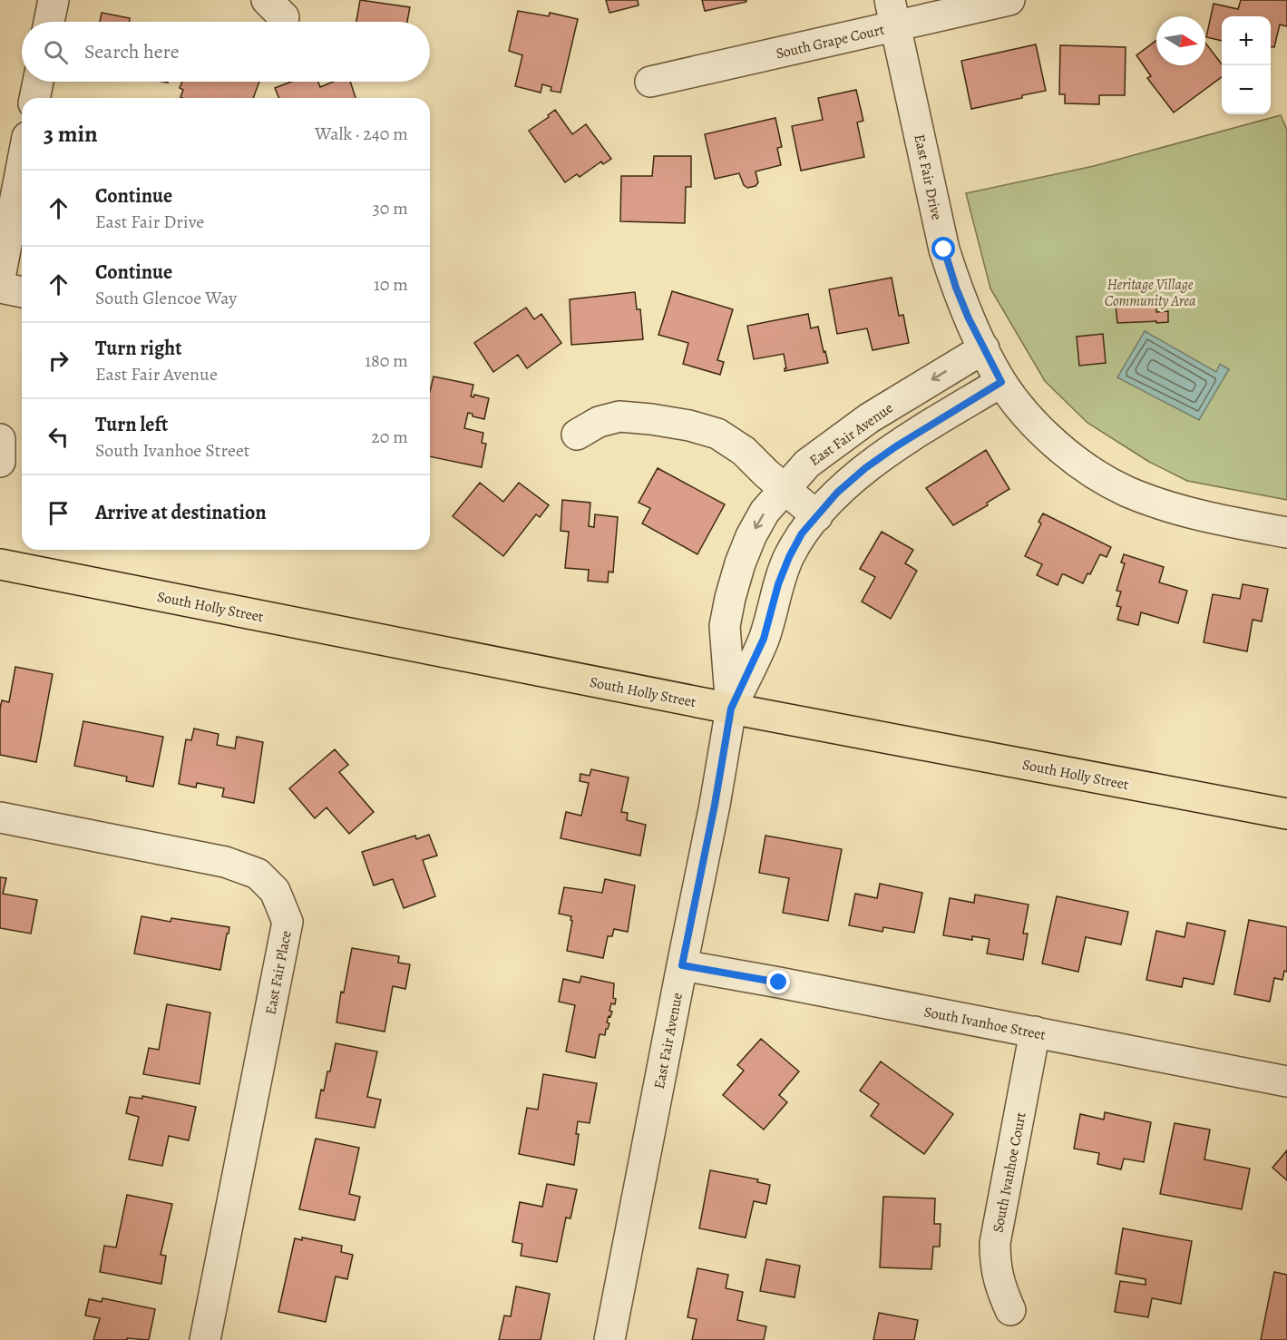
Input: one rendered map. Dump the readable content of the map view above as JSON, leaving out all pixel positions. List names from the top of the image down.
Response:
{
  "streets": {
    "main road": ["South Holly Street"],
    "street": [
      "South Grape Court",
      "East Fair Drive",
      "East Fair Avenue",
      "East Fair Place",
      "South Ivanhoe Street",
      "South Ivanhoe Court"
    ]
  },
  "crossings": [
    ["South Grape Court", "East Fair Drive"],
    ["East Fair Drive", "East Fair Avenue"],
    ["East Fair Avenue", "South Holly Street"],
    ["East Fair Avenue", "South Ivanhoe Street"],
    ["South Ivanhoe Street", "South Ivanhoe Court"]
  ],
  "parks": ["Heritage Village Community Area"],
  "north": "right",
  "page": {
    "map_buttons": ["+", "−"],
    "search": "Search here",
    "heading": ["3 min", "Walk · 240 m"],
    "list": [
      ["Continue", "East Fair Drive", "30 m"],
      ["Continue", "South Glencoe Way", "10 m"],
      ["Turn right", "East Fair Avenue", "180 m"],
      ["Turn left", "South Ivanhoe Street", "20 m"],
      "Arrive at destination"
    ]
  }
}
